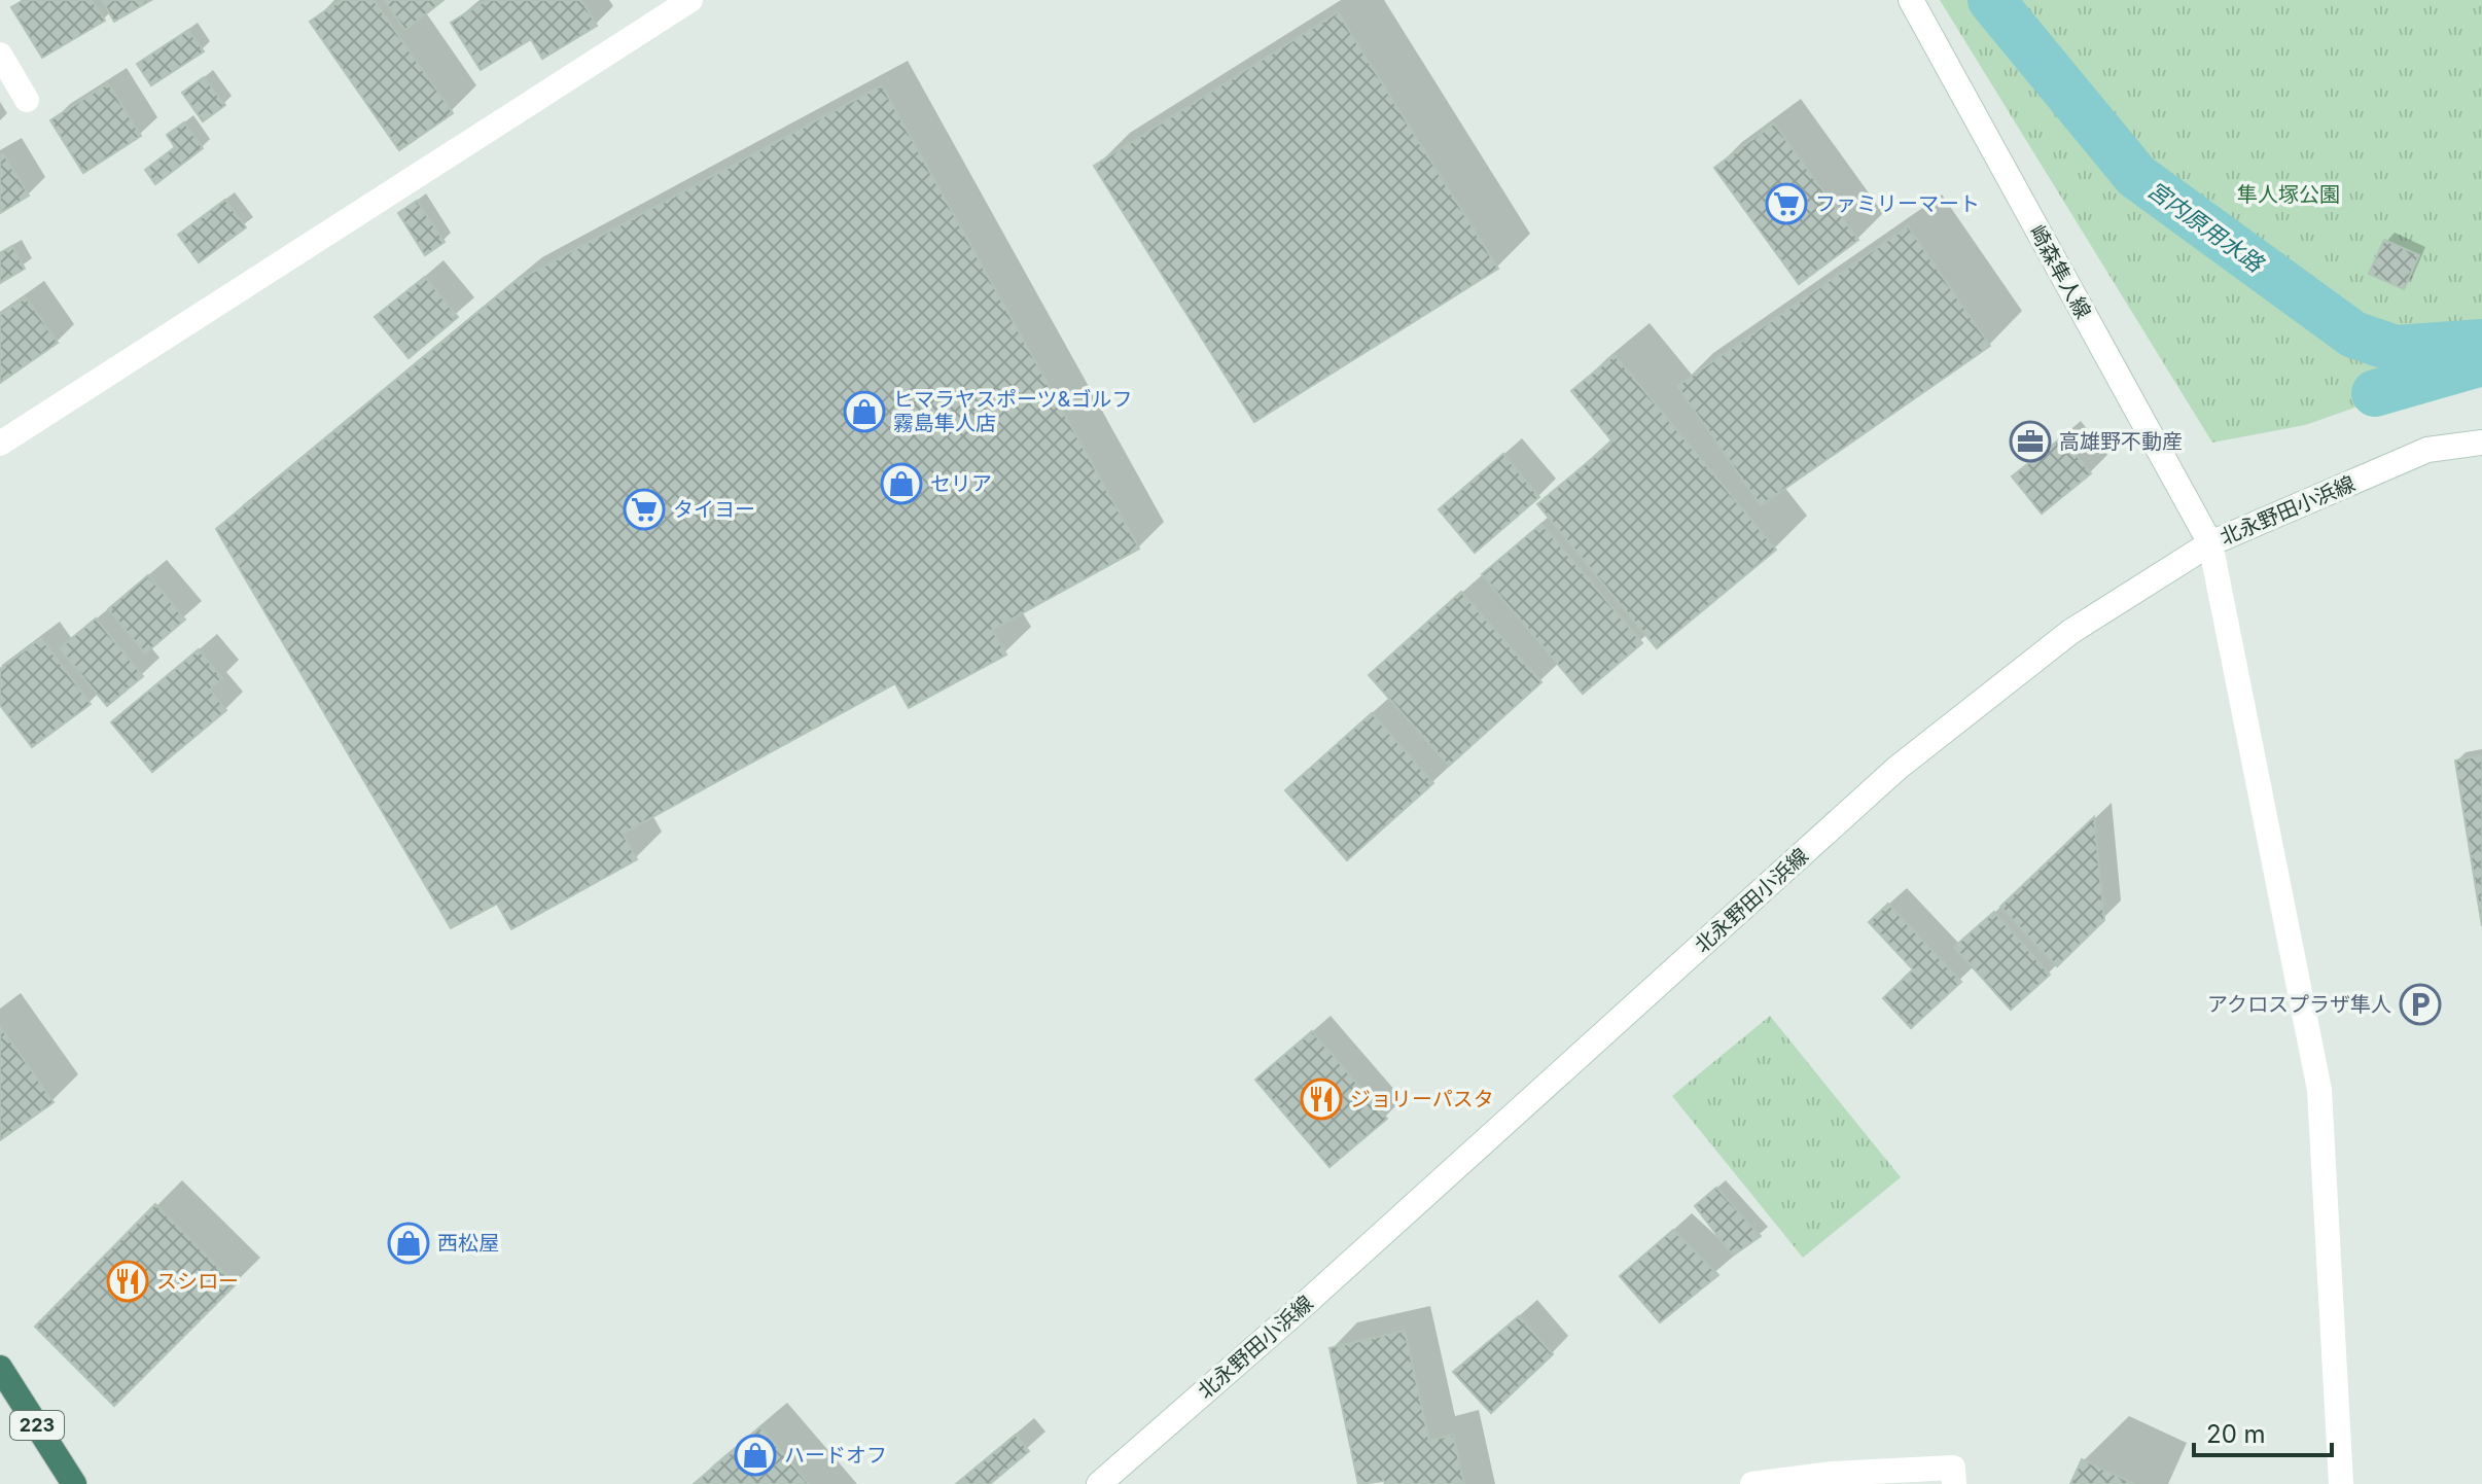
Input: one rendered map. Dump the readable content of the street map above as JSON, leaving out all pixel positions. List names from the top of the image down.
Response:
{
  "streets": {
    "highway": ["223"],
    "main road": ["崎森隼人線", "北永野田小浜線"]
  },
  "crossings": [
    ["崎森隼人線", "北永野田小浜線"]
  ],
  "water": ["宮内原用水路"],
  "parks": ["隼人塚公園"],
  "places": {
    "supermarket": ["ファミリーマート", "タイヨー"],
    "shop": [
      "ヒマラヤスポーツ&ゴルフ 霧島隼人店",
      "セリア",
      "西松屋",
      "ハードオフ"
    ],
    "office": ["高雄野不動産"],
    "parking": ["アクロスプラザ隼人"],
    "restaurant": ["ジョリーパスタ", "スシロー"]
  },
  "scale_bar": "20 m"
}
